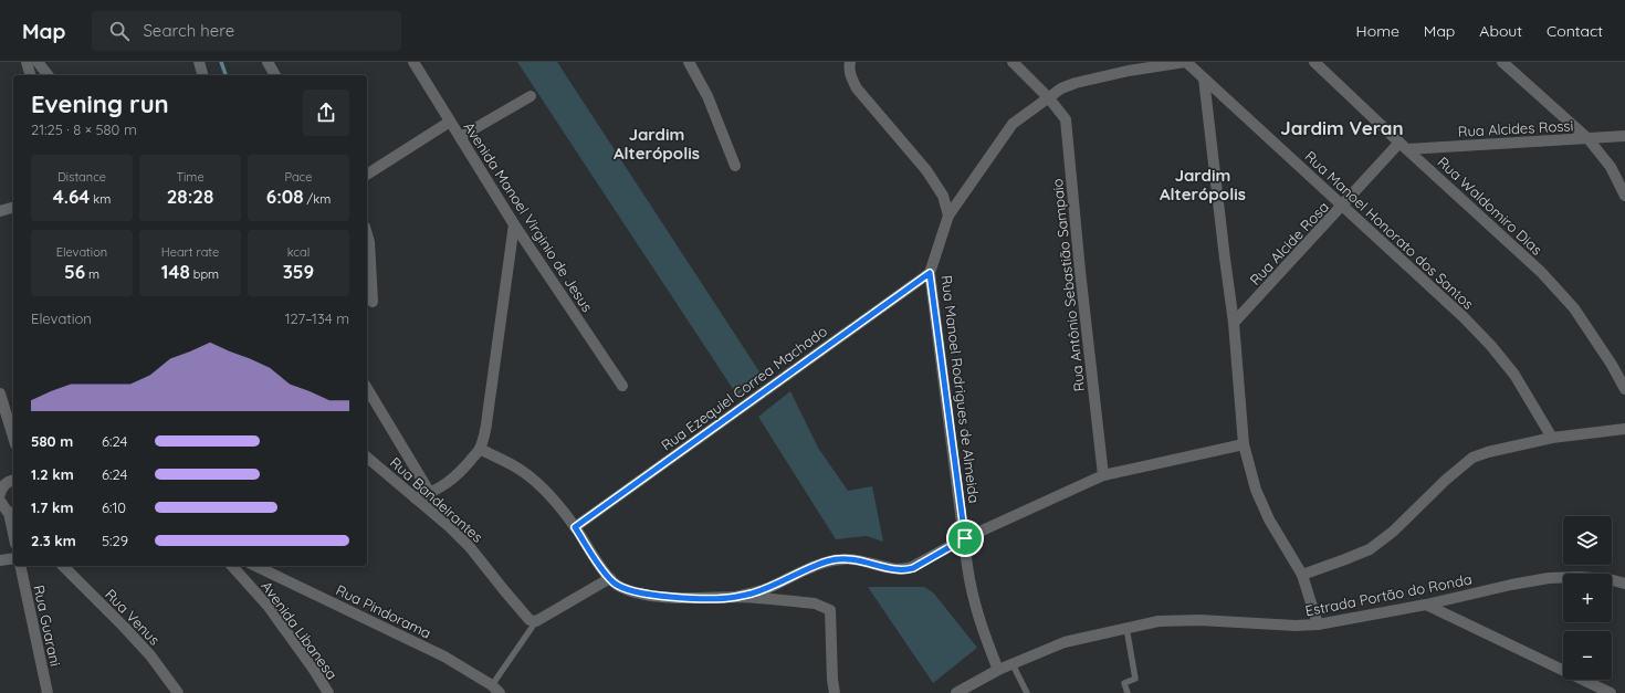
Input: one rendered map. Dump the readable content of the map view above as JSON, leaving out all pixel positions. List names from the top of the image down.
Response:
{
  "streets": {
    "street": [
      "Rua Alcides Rossi",
      "Rua Waldomiro Dias",
      "Avenida Manoel Virginio de Jesus",
      "Rua Manoel Honorato dos Santos",
      "Rua Alcide Rosa",
      "Rua Antônio Sebastião Sampaio",
      "Rua Ezequiel Correa Machado",
      "Rua Manoel Rodrigues de Almeida",
      "Rua Bandeirantes",
      "Estrada Portão do Ronda",
      "Rua Pindorama",
      "Rua Venus",
      "Rua Guarani",
      "Avenida Libanesa"
    ]
  },
  "crossings": [
    ["Rua Alcides Rossi", "Rua Waldomiro Dias"],
    ["Rua Alcides Rossi", "Rua Alcide Rosa"],
    ["Rua Waldomiro Dias", "Rua Alcide Rosa"],
    ["Rua Manoel Honorato dos Santos", "Rua Alcide Rosa"],
    ["Rua Manoel Honorato dos Santos", "Rua Manoel Rodrigues de Almeida"],
    ["Rua Antônio Sebastião Sampaio", "Rua Manoel Rodrigues de Almeida"],
    ["Rua Ezequiel Correa Machado", "Rua Manoel Rodrigues de Almeida"],
    ["Rua Manoel Rodrigues de Almeida", "Estrada Portão do Ronda"]
  ],
  "districts": ["Jardim Veran", "Jardim Alterópolis", "Jardim Alterópolis"],
  "page": {
    "header": "Map",
    "search": "Search here",
    "nav": [
      "Home",
      "Map",
      "About",
      "Contact"
    ],
    "heading": ["Evening run", "21:25 · 8 × 580 m"],
    "stats": [
      ["Distance", "4.64 km"],
      ["Time", "28:28"],
      ["Pace", "6:08 /km"],
      ["Elevation", "56 m"],
      ["Heart rate", "148 bpm"],
      ["kcal", "359"]
    ],
    "chart": ["Elevation", "127–134 m"],
    "list": [
      {
        "name": "580 m",
        "note": "6:24"
      },
      {
        "name": "1.2 km",
        "note": "6:24"
      },
      {
        "name": "1.7 km",
        "note": "6:10"
      },
      {
        "name": "2.3 km",
        "note": "5:29"
      }
    ],
    "map_buttons": ["+", "−"]
  }
}
